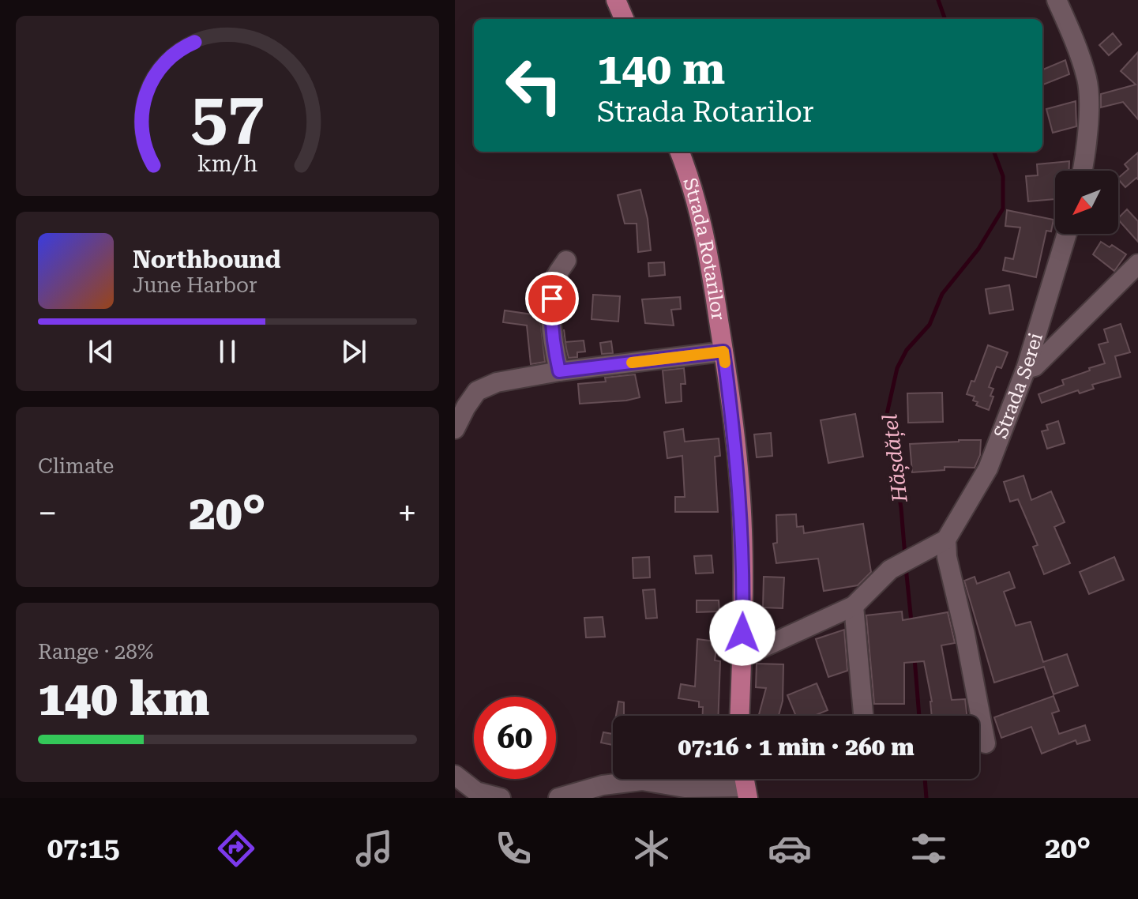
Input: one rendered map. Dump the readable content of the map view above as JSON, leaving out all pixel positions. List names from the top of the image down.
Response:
{
  "streets": {
    "main road": ["Strada Rotarilor"],
    "street": ["Strada Serei"]
  },
  "water": ["Hășdățel"],
  "north": "bottom left",
  "page": {
    "turn": ["140 m", "Strada Rotarilor"],
    "song": ["Northbound", "June Harbor"],
    "tile": [
      "Climate",
      ["Range · 28%", "140 km"]
    ],
    "heat": ["−", "20°", "+"],
    "limit": "60",
    "trip": "07:16 · 1 min · 260 m",
    "tabs": ["07:15", "20°"],
    "gauge": ["57", "km/h"]
  }
}
